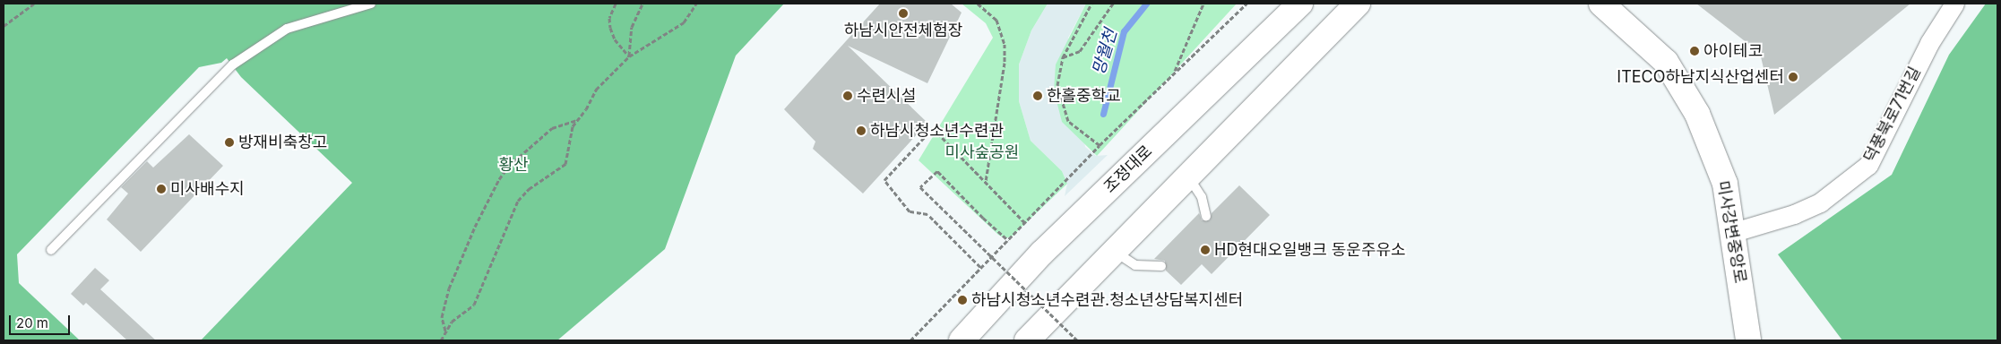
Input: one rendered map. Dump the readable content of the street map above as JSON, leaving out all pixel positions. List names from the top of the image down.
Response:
{
  "streets": {
    "main road": ["조정대로", "미사강변중앙로"],
    "street": ["덕풍북로71번길"]
  },
  "crossings": [
    ["덕풍북로71번길", "미사강변중앙로"]
  ],
  "water": ["망월천"],
  "parks": ["미사숲공원", "황산"],
  "places": [
    "하남시안전체험장",
    "아이테코",
    "ITECO하남지식산업센터",
    "수련시설",
    "한홀중학교",
    "하남시청소년수련관",
    "방재비축창고",
    "미사배수지",
    "HD현대오일뱅크 동운주유소",
    "하남시청소년수련관.청소년상담복지센터"
  ],
  "scale_bar": "20 m"
}
